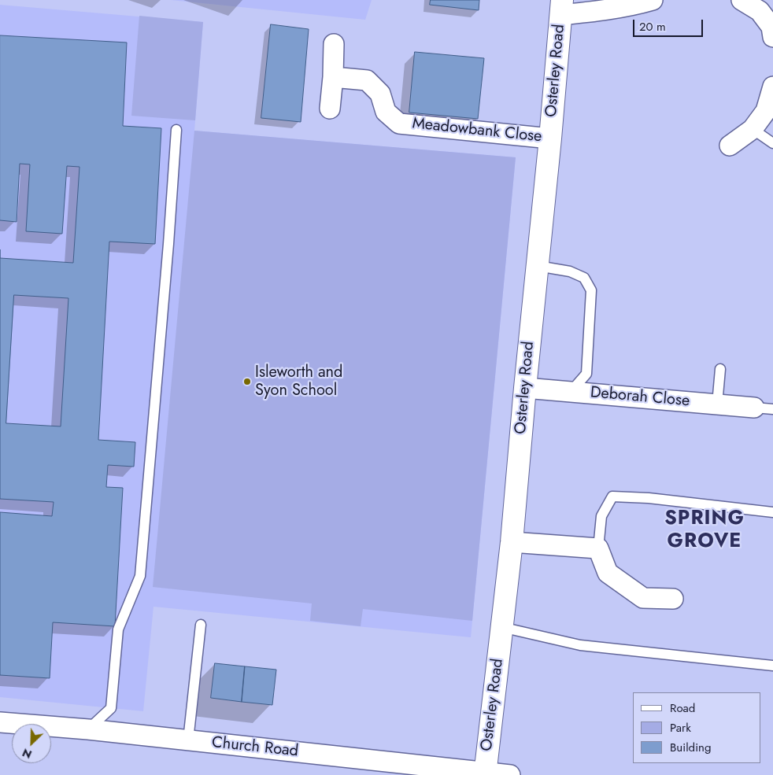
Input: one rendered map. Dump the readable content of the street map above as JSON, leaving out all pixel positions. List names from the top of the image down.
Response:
{
  "streets": {
    "street": [
      "Osterley Road",
      "Meadowbank Close",
      "Deborah Close",
      "Church Road"
    ]
  },
  "crossings": [
    ["Osterley Road", "Meadowbank Close"],
    ["Osterley Road", "Deborah Close"],
    ["Osterley Road", "Church Road"]
  ],
  "districts": ["SPRING GROVE"],
  "places": ["Isleworth and Syon School"],
  "legend": ["Road", "Park", "Building"],
  "scale_bar": "20 m",
  "north": "bottom left"
}
